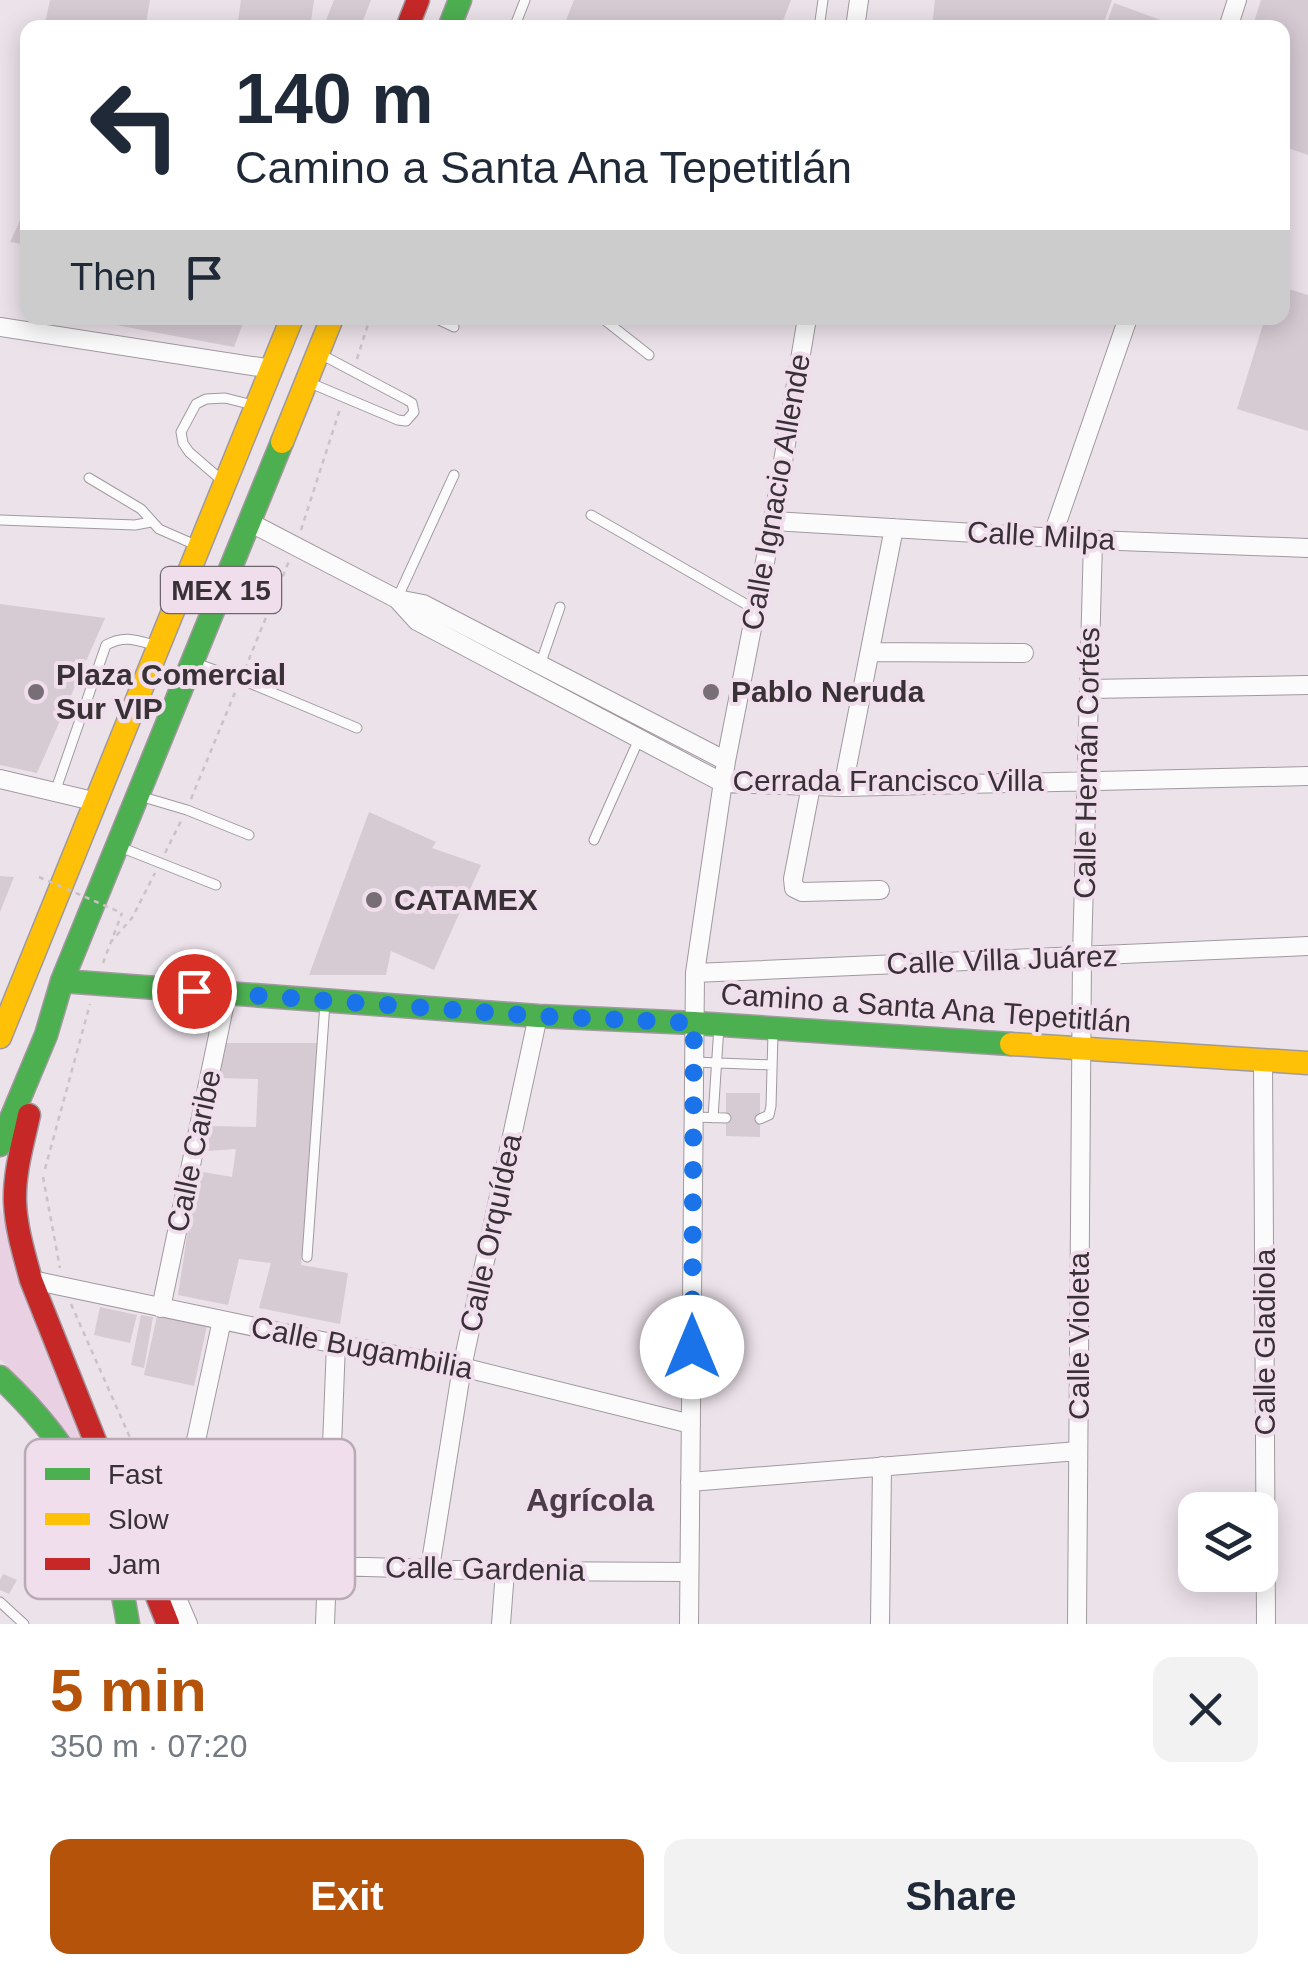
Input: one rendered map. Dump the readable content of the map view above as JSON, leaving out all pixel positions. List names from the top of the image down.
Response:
{
  "streets": {
    "main road": ["MEX 15", "Camino a Santa Ana Tepetitlán"],
    "street": [
      "Calle Ignacio Allende",
      "Calle Milpa",
      "Calle Hernán Cortés",
      "Cerrada Francisco Villa",
      "Calle Villa Juárez",
      "Calle Caribe",
      "Calle Orquídea",
      "Calle Violeta",
      "Calle Gladiola",
      "Calle Bugambilia",
      "Calle Gardenia"
    ]
  },
  "crossings": [
    ["Calle Ignacio Allende", "Calle Milpa"],
    ["Calle Ignacio Allende", "Cerrada Francisco Villa"],
    ["Calle Ignacio Allende", "Calle Villa Juárez"],
    ["Calle Ignacio Allende", "Camino a Santa Ana Tepetitlán"],
    ["Calle Ignacio Allende", "Calle Bugambilia"],
    ["Calle Ignacio Allende", "Calle Gardenia"],
    ["Calle Milpa", "Calle Hernán Cortés"],
    ["MEX 15", "Cerrada Francisco Villa"],
    ["MEX 15", "Camino a Santa Ana Tepetitlán"],
    ["Calle Hernán Cortés", "Cerrada Francisco Villa"],
    ["Calle Hernán Cortés", "Calle Villa Juárez"],
    ["Calle Hernán Cortés", "Camino a Santa Ana Tepetitlán"],
    ["Calle Hernán Cortés", "Calle Violeta"],
    ["Camino a Santa Ana Tepetitlán", "Calle Caribe"],
    ["Camino a Santa Ana Tepetitlán", "Calle Orquídea"],
    ["Camino a Santa Ana Tepetitlán", "Calle Violeta"],
    ["Camino a Santa Ana Tepetitlán", "Calle Gladiola"],
    ["Calle Caribe", "Calle Bugambilia"],
    ["Calle Orquídea", "Calle Bugambilia"],
    ["Calle Orquídea", "Calle Gardenia"]
  ],
  "districts": ["Agrícola"],
  "places": ["Plaza Comercial Sur VIP", "Pablo Neruda", "CATAMEX"],
  "legend": ["Fast", "Slow", "Jam"],
  "page": {
    "turn": ["140 m", "Camino a Santa Ana Tepetitlán"],
    "then": "Then",
    "heading": ["5 min", "350 m · 07:20"],
    "buttons": ["Exit", "Share"]
  }
}
